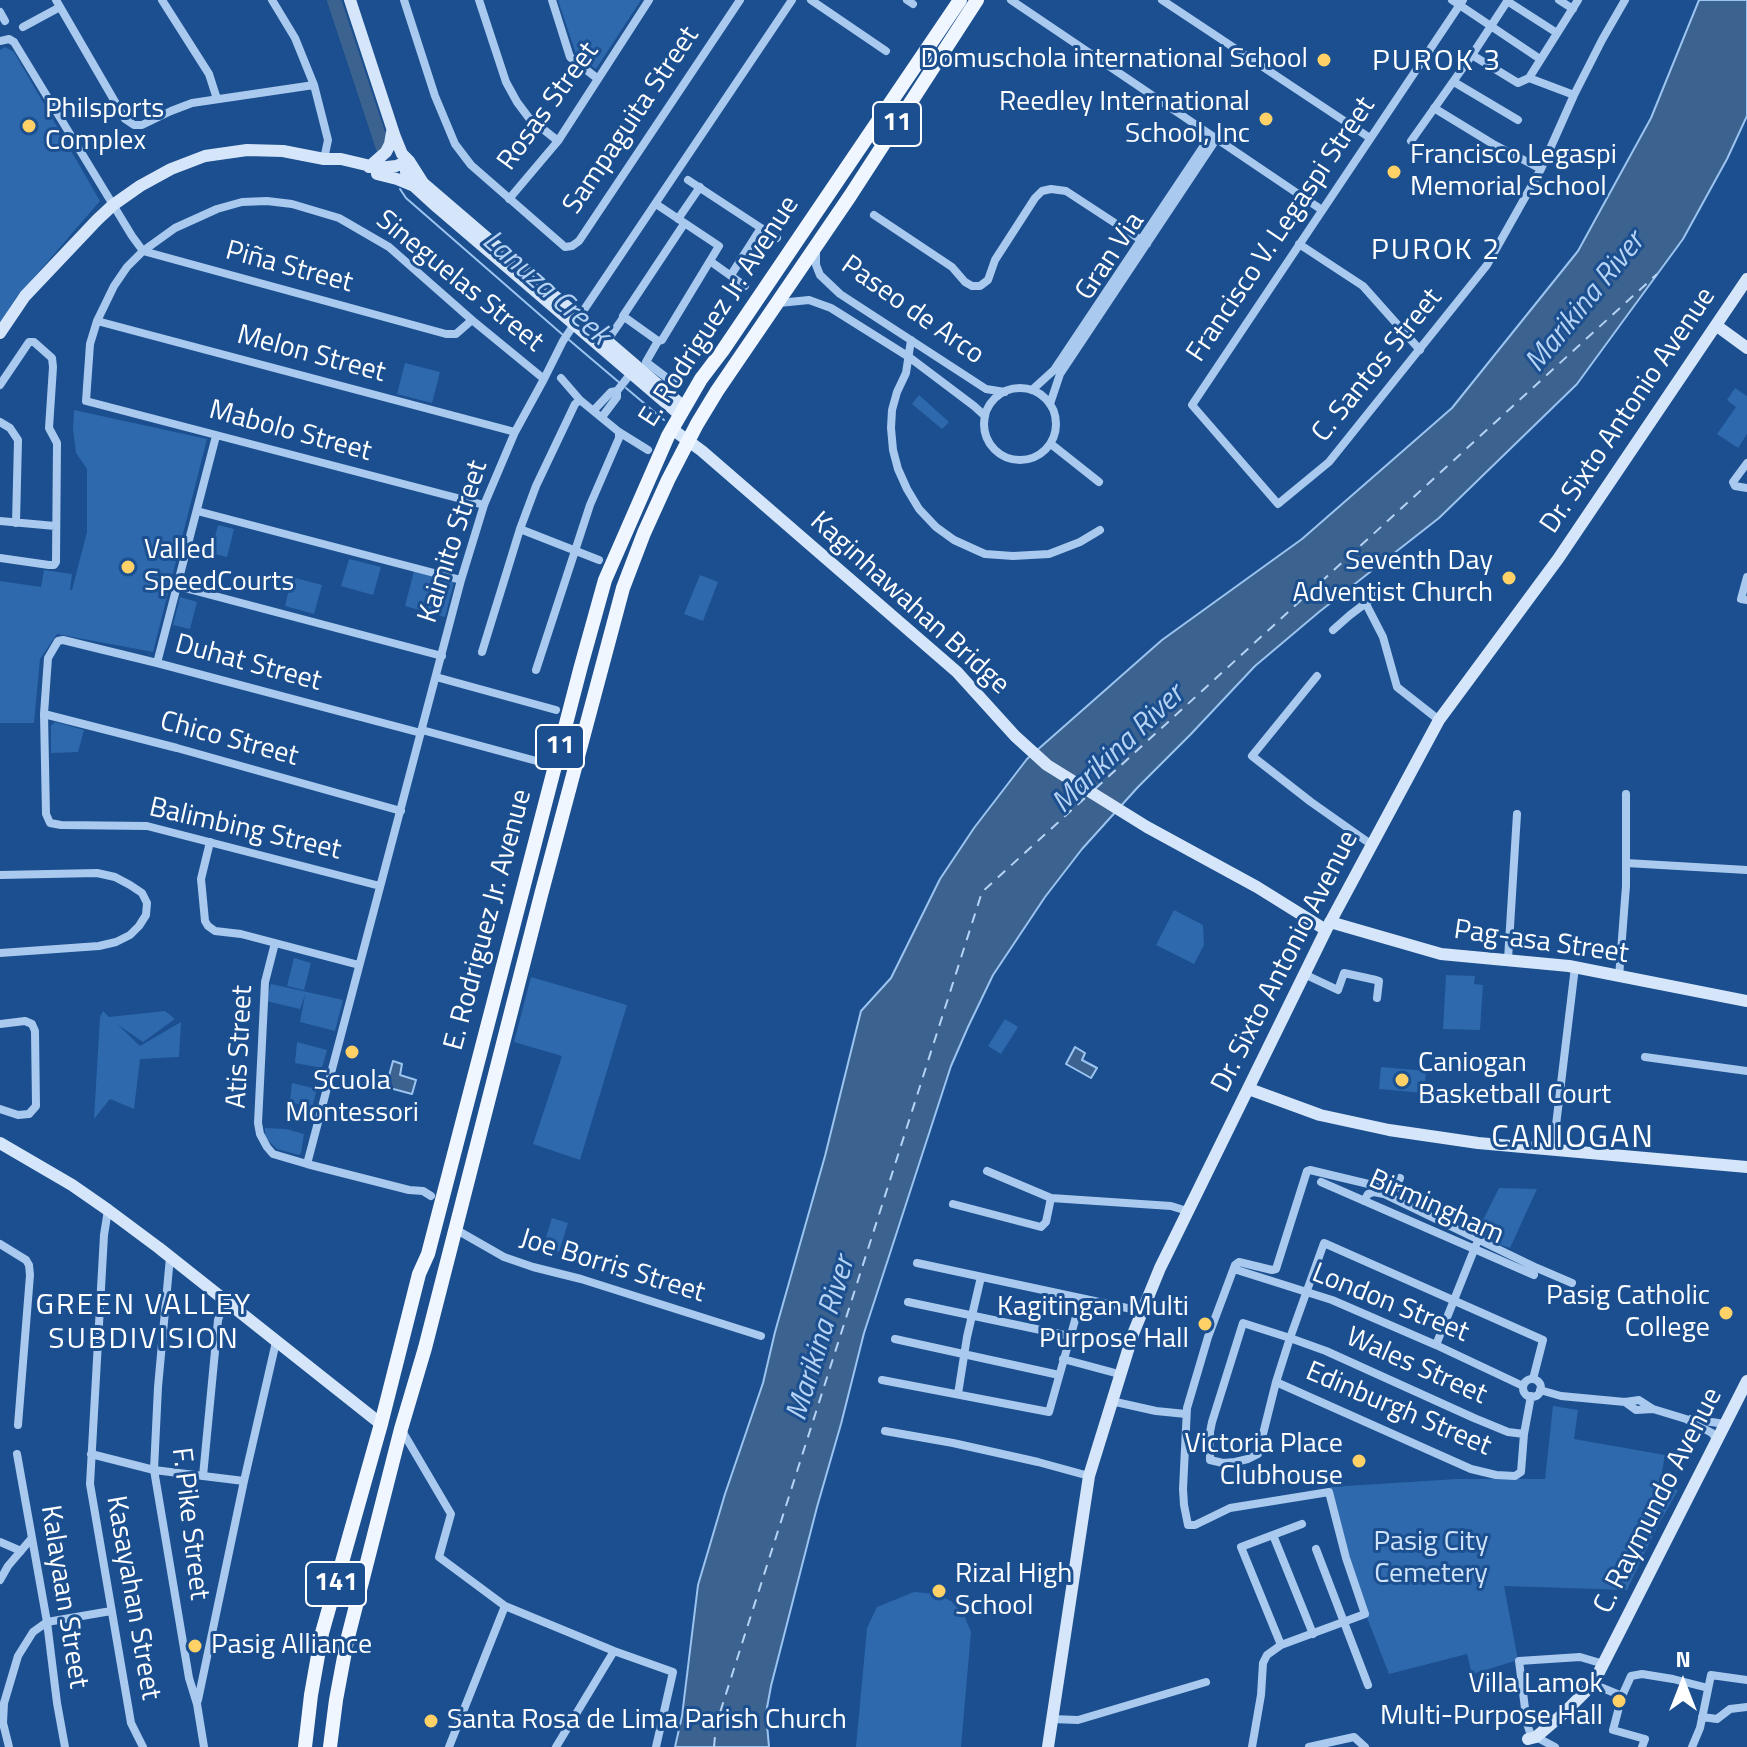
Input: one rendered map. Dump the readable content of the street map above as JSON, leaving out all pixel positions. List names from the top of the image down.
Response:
{
  "streets": {
    "main road": [
      "11",
      "E. Rodriguez Jr. Avenue",
      "Dr. Sixto Antonio Avenue",
      "Kaginhawahan Bridge",
      "Pag-asa Street",
      "C. Raymundo Avenue",
      "141"
    ],
    "street": [
      "Rosas Street",
      "Sampaguita Street",
      "Francisco V. Legaspi Street",
      "Gran Via",
      "Piña Street",
      "Sineguelas Street",
      "Paseo de Arco",
      "Melon Street",
      "C. Santos Street",
      "Mabolo Street",
      "Kaimito Street",
      "Duhat Street",
      "Chico Street",
      "Balimbing Street",
      "Atis Street",
      "Birmingham",
      "Joe Borris Street",
      "London Street",
      "Wales Street",
      "Edinburgh Street",
      "F. Pike Street",
      "Kalayaan Street",
      "Kasayahan Street"
    ]
  },
  "crossings": [
    ["Rosas Street", "Sampaguita Street"],
    ["11", "E. Rodriguez Jr. Avenue"],
    ["11", "141"],
    ["Francisco V. Legaspi Street", "C. Santos Street"],
    ["Gran Via", "Paseo de Arco"],
    ["Piña Street", "Sineguelas Street"],
    ["Sineguelas Street", "Melon Street"],
    ["Sineguelas Street", "Mabolo Street"],
    ["Sineguelas Street", "Kaimito Street"],
    ["Paseo de Arco", "E. Rodriguez Jr. Avenue"],
    ["E. Rodriguez Jr. Avenue", "Kaginhawahan Bridge"],
    ["E. Rodriguez Jr. Avenue", "Atis Street"],
    ["E. Rodriguez Jr. Avenue", "Joe Borris Street"],
    ["E. Rodriguez Jr. Avenue", "141"],
    ["Melon Street", "Kaimito Street"],
    ["Dr. Sixto Antonio Avenue", "Kaginhawahan Bridge"],
    ["Dr. Sixto Antonio Avenue", "Pag-asa Street"],
    ["Mabolo Street", "Kaimito Street"],
    ["Kaimito Street", "Duhat Street"],
    ["Kaimito Street", "Chico Street"],
    ["Kaimito Street", "Balimbing Street"],
    ["Kaimito Street", "Atis Street"],
    ["Kaginhawahan Bridge", "Pag-asa Street"],
    ["Duhat Street", "Chico Street"],
    ["Duhat Street", "Balimbing Street"],
    ["Chico Street", "Balimbing Street"],
    ["London Street", "Edinburgh Street"],
    ["Wales Street", "Edinburgh Street"]
  ],
  "districts": [
    "PUROK 3",
    "PUROK 2",
    "CANIOGAN",
    "GREEN VALLEY SUBDIVISION"
  ],
  "water": ["Lanuza Creek", "Marikina River"],
  "parks": ["Pasig City Cemetery"],
  "places": [
    "Domuschola international School",
    "Reedley International School, Inc",
    "Philsports Complex",
    "Francisco Legaspi Memorial School",
    "Valled SpeedCourts",
    "Seventh Day Adventist Church",
    "Scuola Montessori",
    "Caniogan Basketball Court",
    "Pasig Catholic College",
    "Kagitingan Multi Purpose Hall",
    "Victoria Place Clubhouse",
    "Rizal High School",
    "Pasig Alliance",
    "Villa Lamok Multi-Purpose Hall",
    "Santa Rosa de Lima Parish Church"
  ],
  "north": "top"
}
